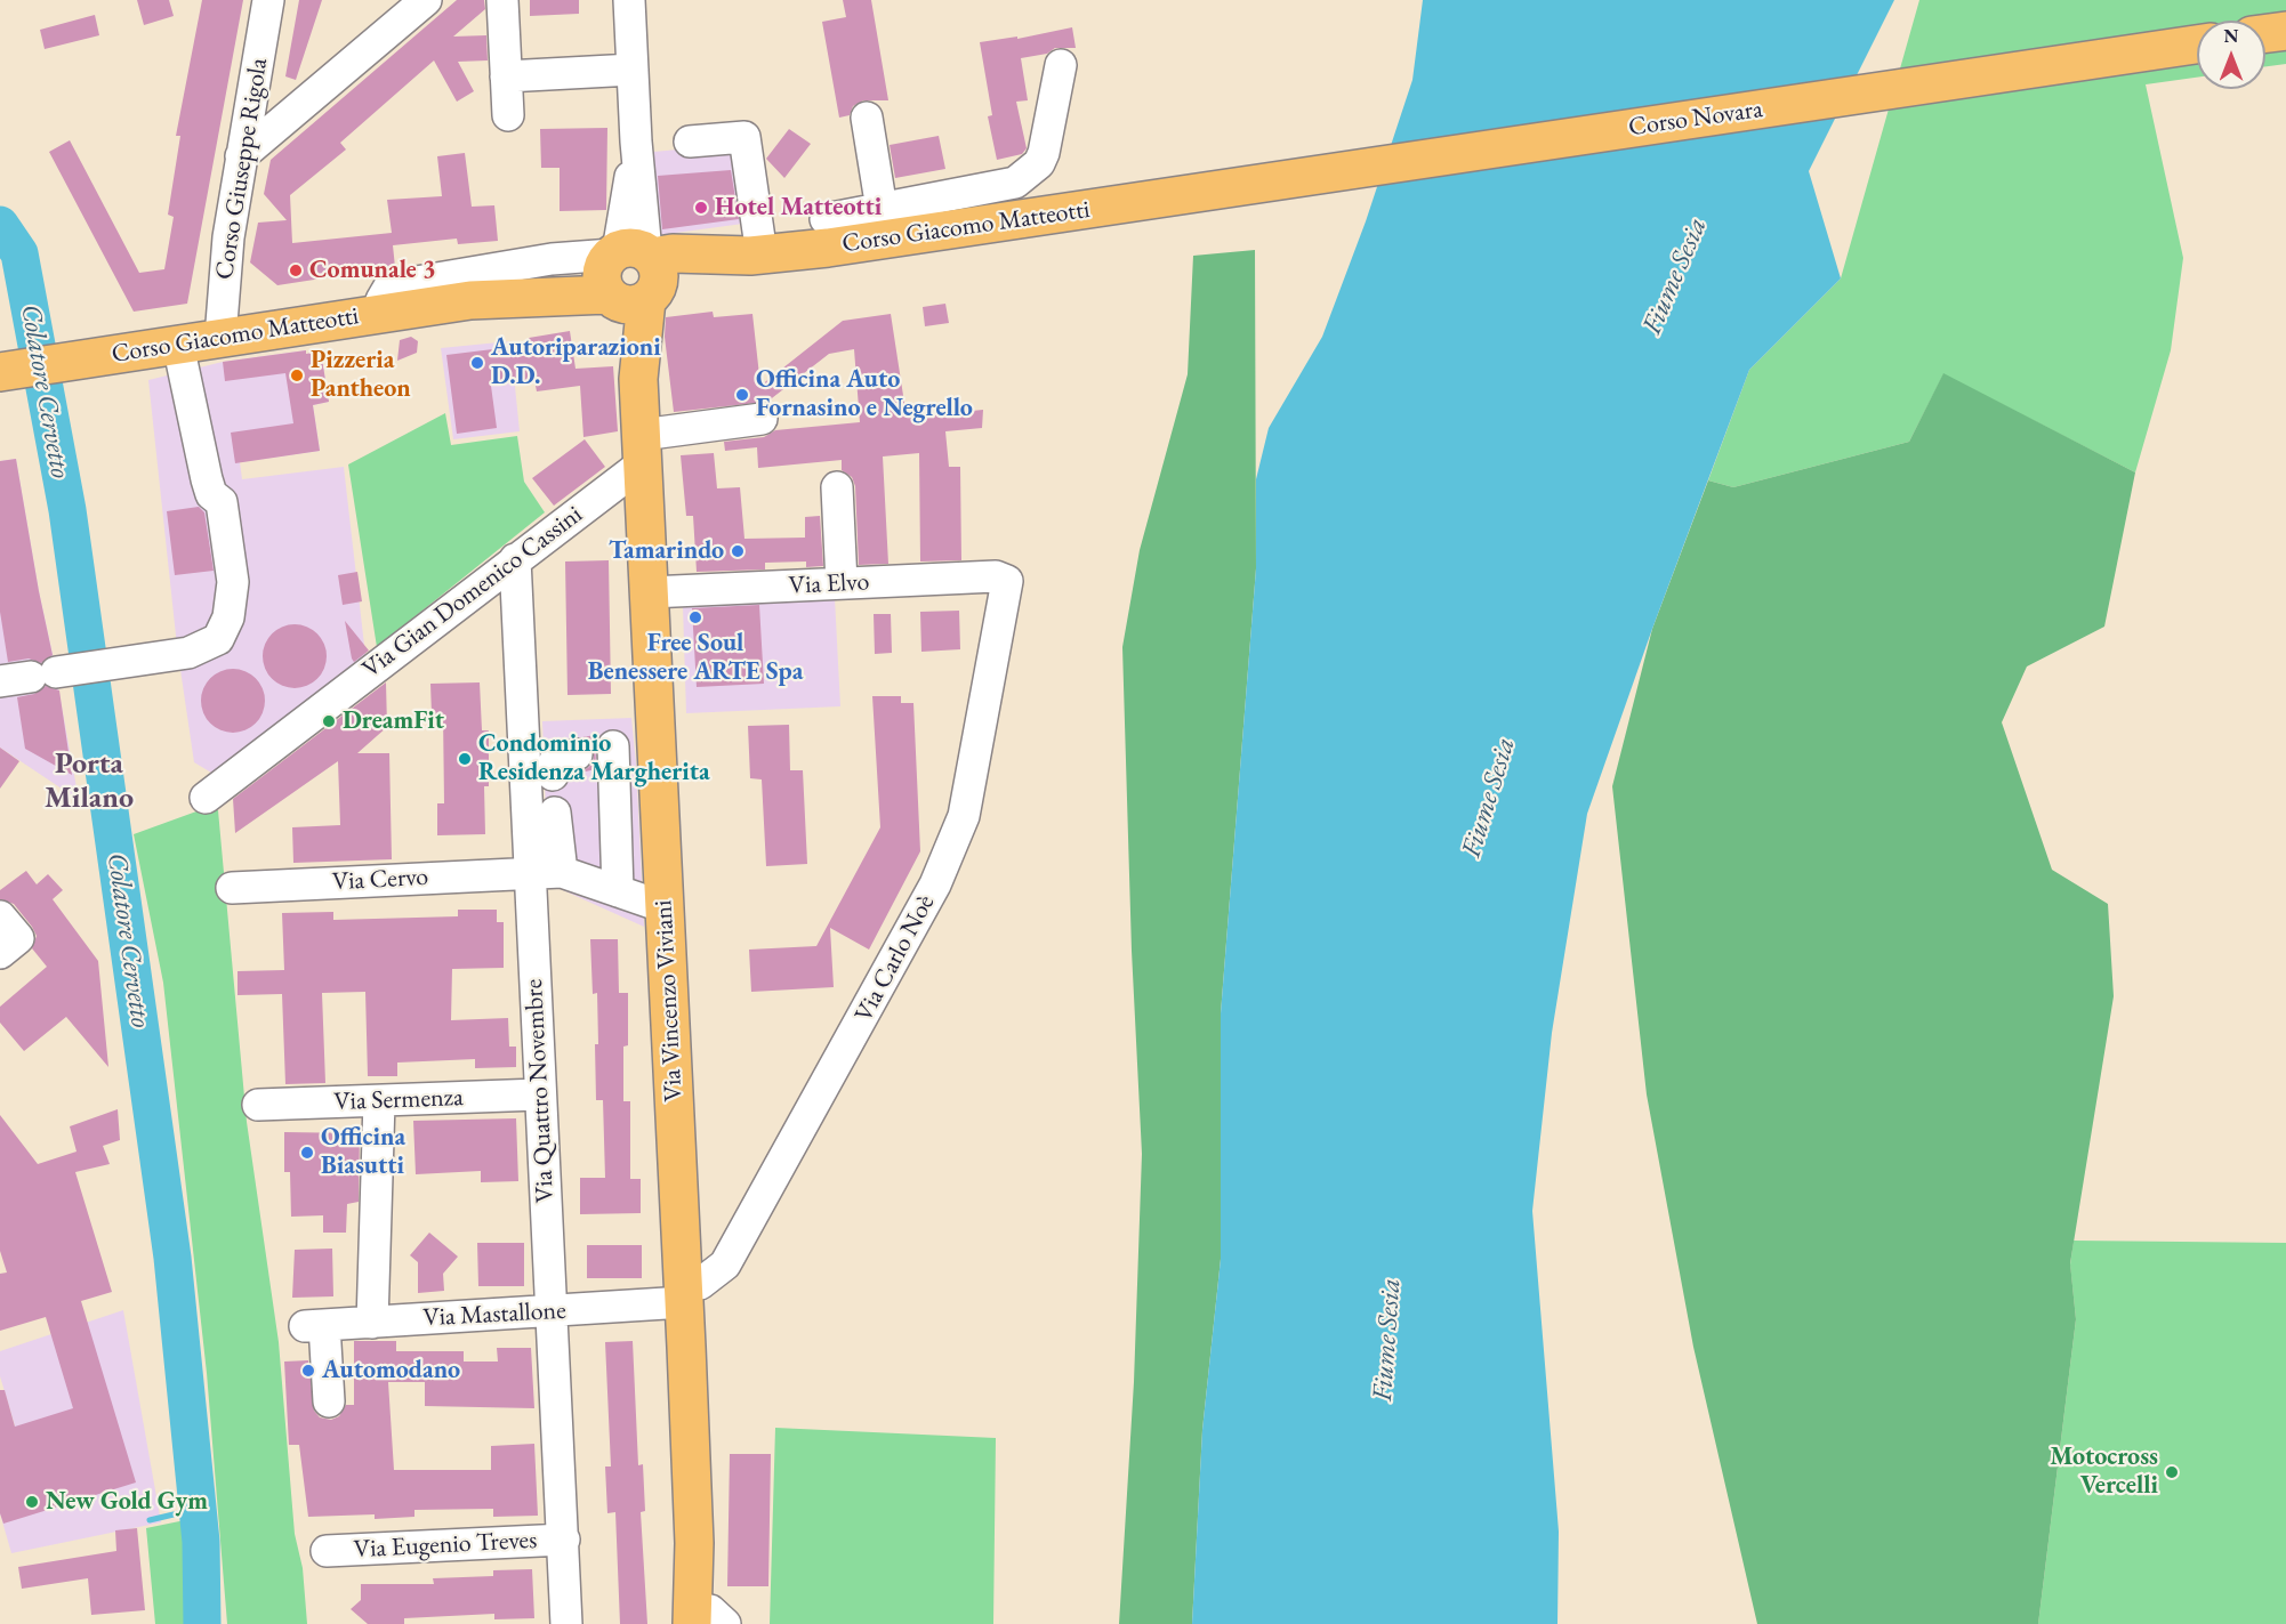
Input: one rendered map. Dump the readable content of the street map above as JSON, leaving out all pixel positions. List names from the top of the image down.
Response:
{
  "streets": {
    "main road": ["Corso Novara", "Corso Giacomo Matteotti", "Via Vincenzo Viviani"],
    "street": [
      "Corso Giuseppe Rigola",
      "Via Elvo",
      "Via Gian Domenico Cassini",
      "Via Cervo",
      "Via Carlo Noè",
      "Via Quattro Novembre",
      "Via Sermenza",
      "Via Mastallone",
      "Via Eugenio Treves"
    ]
  },
  "crossings": [
    ["Corso Novara", "Corso Giacomo Matteotti"],
    ["Corso Giuseppe Rigola", "Corso Giacomo Matteotti"],
    ["Corso Giacomo Matteotti", "Via Vincenzo Viviani"],
    ["Via Elvo", "Via Carlo Noè"],
    ["Via Elvo", "Via Vincenzo Viviani"],
    ["Via Gian Domenico Cassini", "Via Vincenzo Viviani"],
    ["Via Gian Domenico Cassini", "Via Quattro Novembre"],
    ["Via Cervo", "Via Vincenzo Viviani"],
    ["Via Cervo", "Via Quattro Novembre"],
    ["Via Carlo Noè", "Via Vincenzo Viviani"],
    ["Via Carlo Noè", "Via Mastallone"],
    ["Via Vincenzo Viviani", "Via Mastallone"],
    ["Via Quattro Novembre", "Via Sermenza"],
    ["Via Quattro Novembre", "Via Mastallone"],
    ["Via Quattro Novembre", "Via Eugenio Treves"]
  ],
  "districts": ["Porta Milano"],
  "water": ["Fiume Sesia", "Colatore Cervetto"],
  "places": [
    "Hotel Matteotti",
    "Comunale 3",
    "Autoriparazioni D.D.",
    "Pizzeria Pantheon",
    "Officina Auto Fornasino e Negrello",
    "Tamarindo",
    "Free Soul Benessere ARTE Spa",
    "DreamFit",
    "Condominio Residenza Margherita",
    "Officina Biasutti",
    "Automodano",
    "Motocross Vercelli",
    "New Gold Gym"
  ],
  "north": "top"
}
